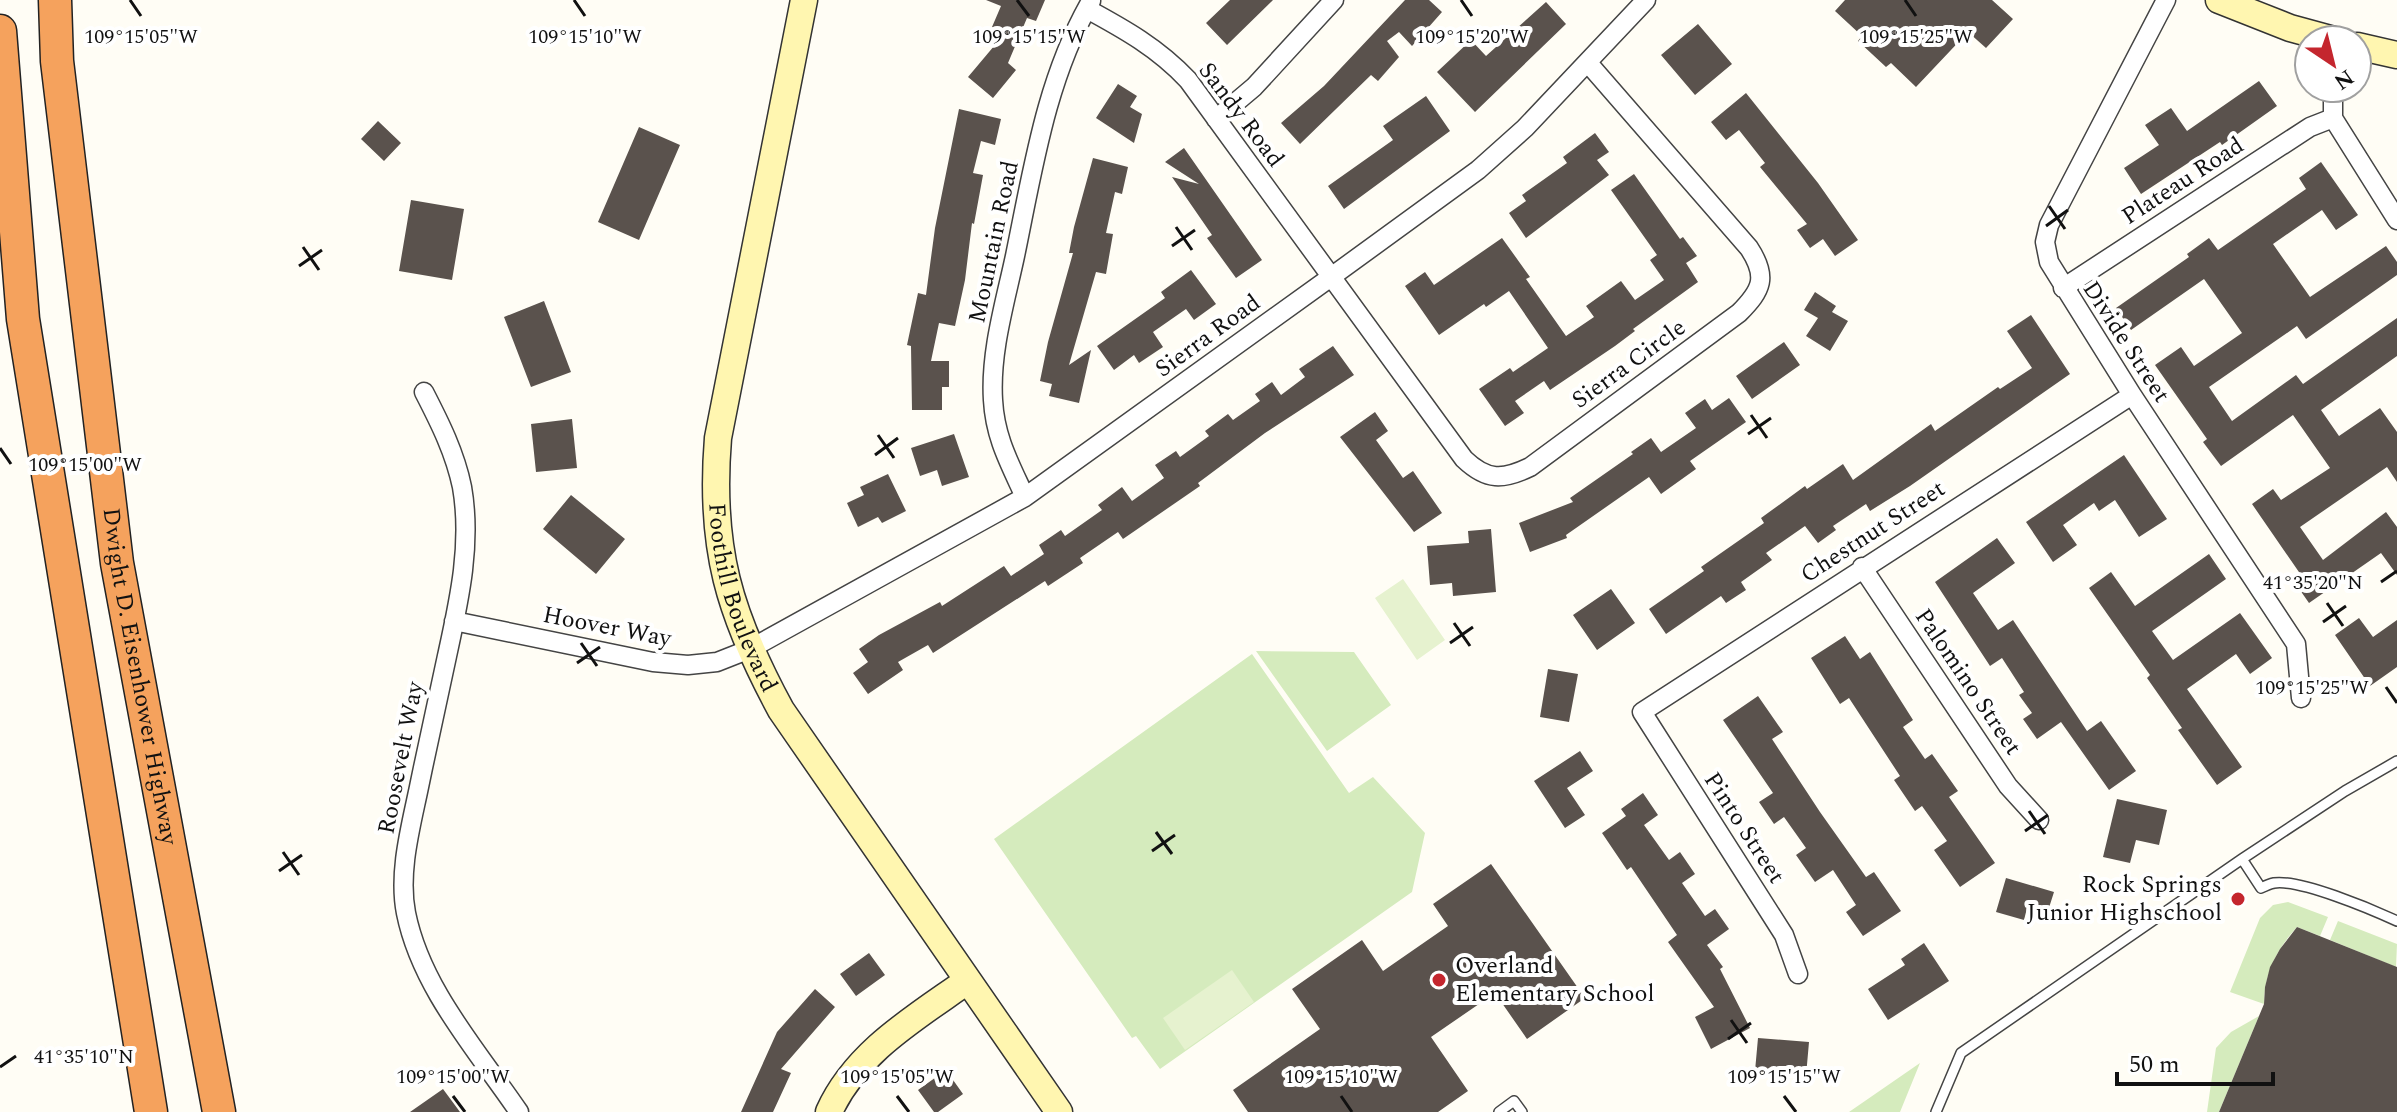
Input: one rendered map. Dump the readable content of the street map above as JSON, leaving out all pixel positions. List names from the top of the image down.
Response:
{
  "streets": {
    "highway": ["Dwight D. Eisenhower Highway"],
    "main road": ["Foothill Boulevard"],
    "street": [
      "Sandy Road",
      "Plateau Road",
      "Mountain Road",
      "Sierra Road",
      "Divide Street",
      "Sierra Circle",
      "Chestnut Street",
      "Hoover Way",
      "Palomino Street",
      "Roosevelt Way",
      "Pinto Street"
    ]
  },
  "crossings": [
    ["Sandy Road", "Mountain Road"],
    ["Sandy Road", "Sierra Road"],
    ["Sandy Road", "Sierra Circle"],
    ["Plateau Road", "Divide Street"],
    ["Mountain Road", "Sierra Road"],
    ["Sierra Road", "Sierra Circle"],
    ["Sierra Road", "Foothill Boulevard"],
    ["Sierra Road", "Hoover Way"],
    ["Divide Street", "Chestnut Street"],
    ["Chestnut Street", "Palomino Street"],
    ["Chestnut Street", "Pinto Street"],
    ["Foothill Boulevard", "Hoover Way"],
    ["Hoover Way", "Roosevelt Way"]
  ],
  "places": ["Rock Springs Junior Highschool", "Overland Elementary School"],
  "scale_bar": "50 m",
  "north": "bottom right",
  "coordinates": [
    "109°15'05\"W",
    "109°15'10\"W",
    "109°15'15\"W",
    "109°15'25\"W",
    "109°15'20\"W",
    "109°15'00\"W",
    "41°35'20\"N",
    "41°35'10\"N"
  ]
}
